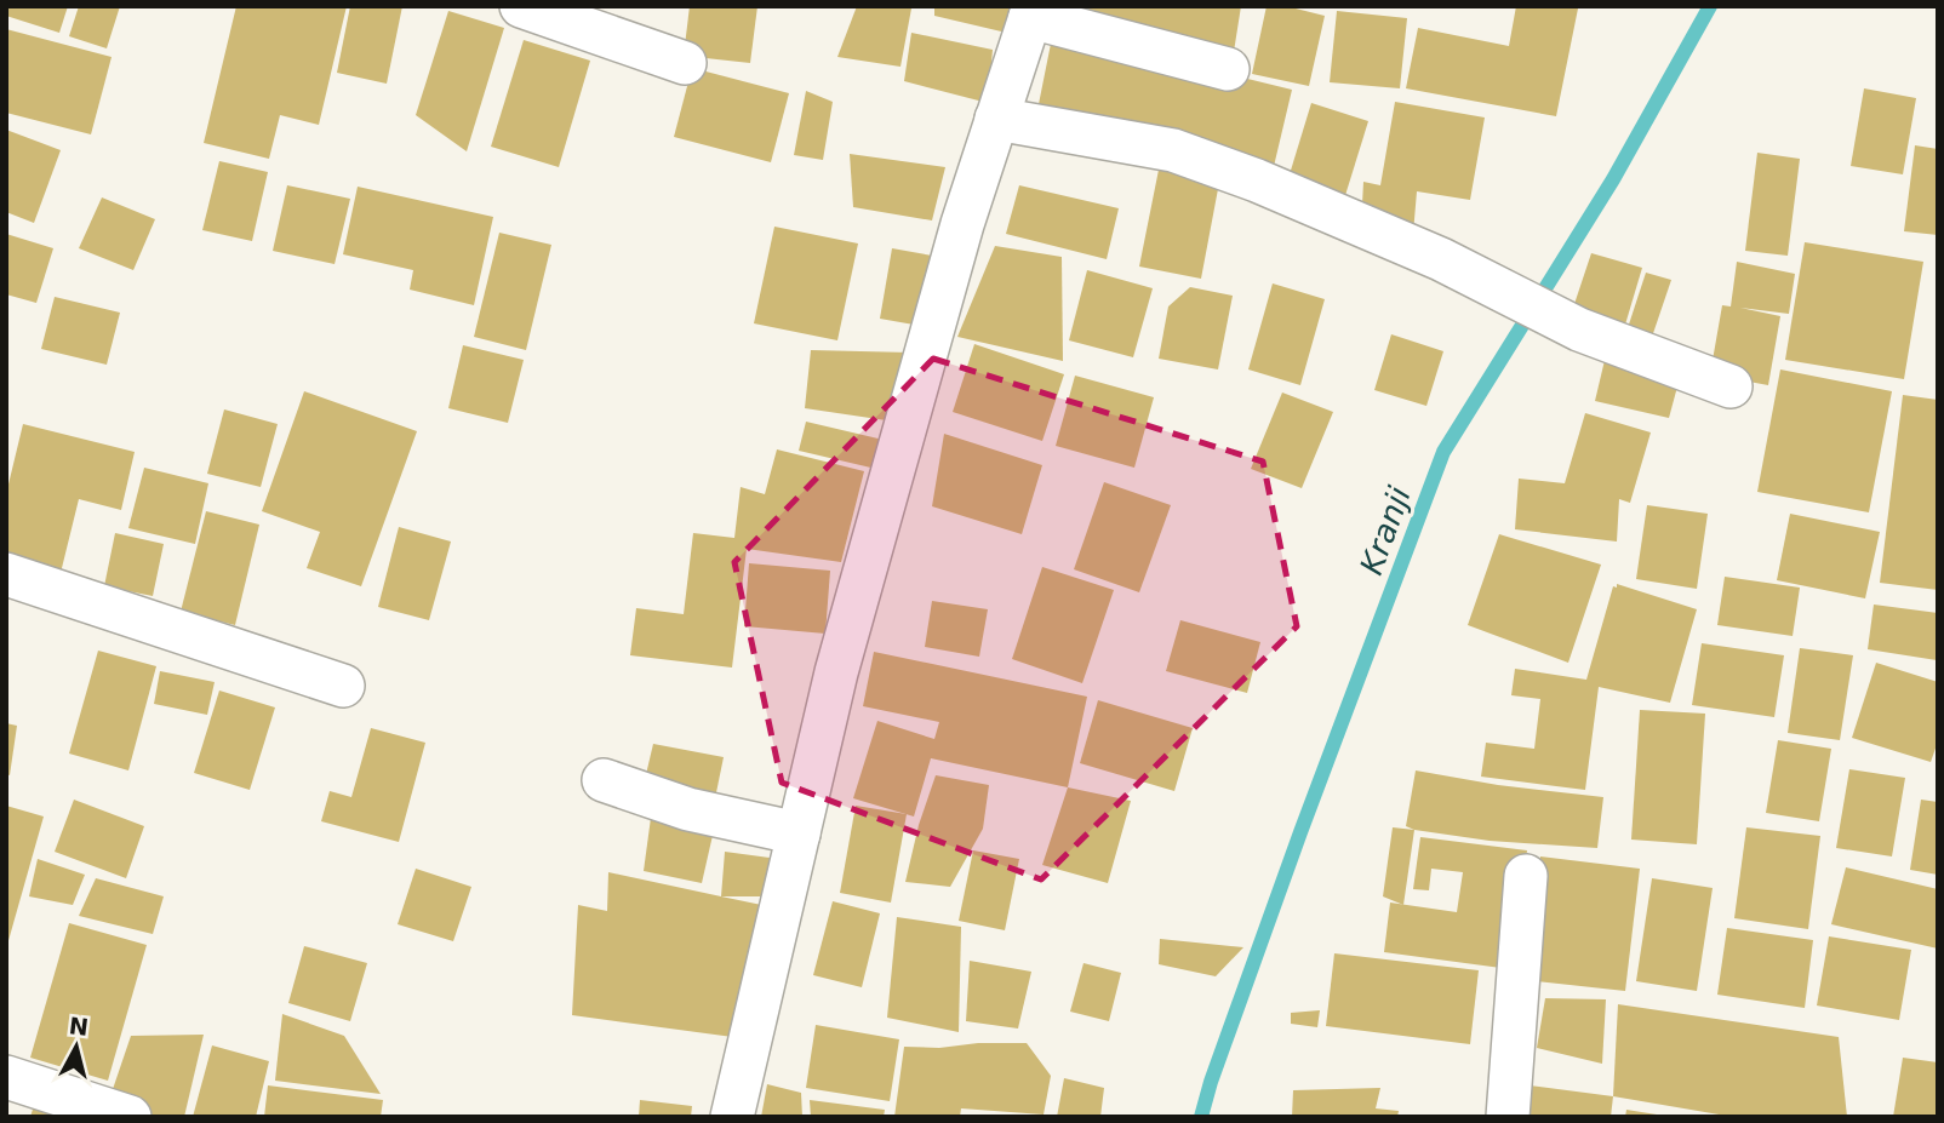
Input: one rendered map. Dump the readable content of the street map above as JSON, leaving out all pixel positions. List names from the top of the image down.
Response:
{
  "water": ["Kranji"],
  "north": "top"
}
